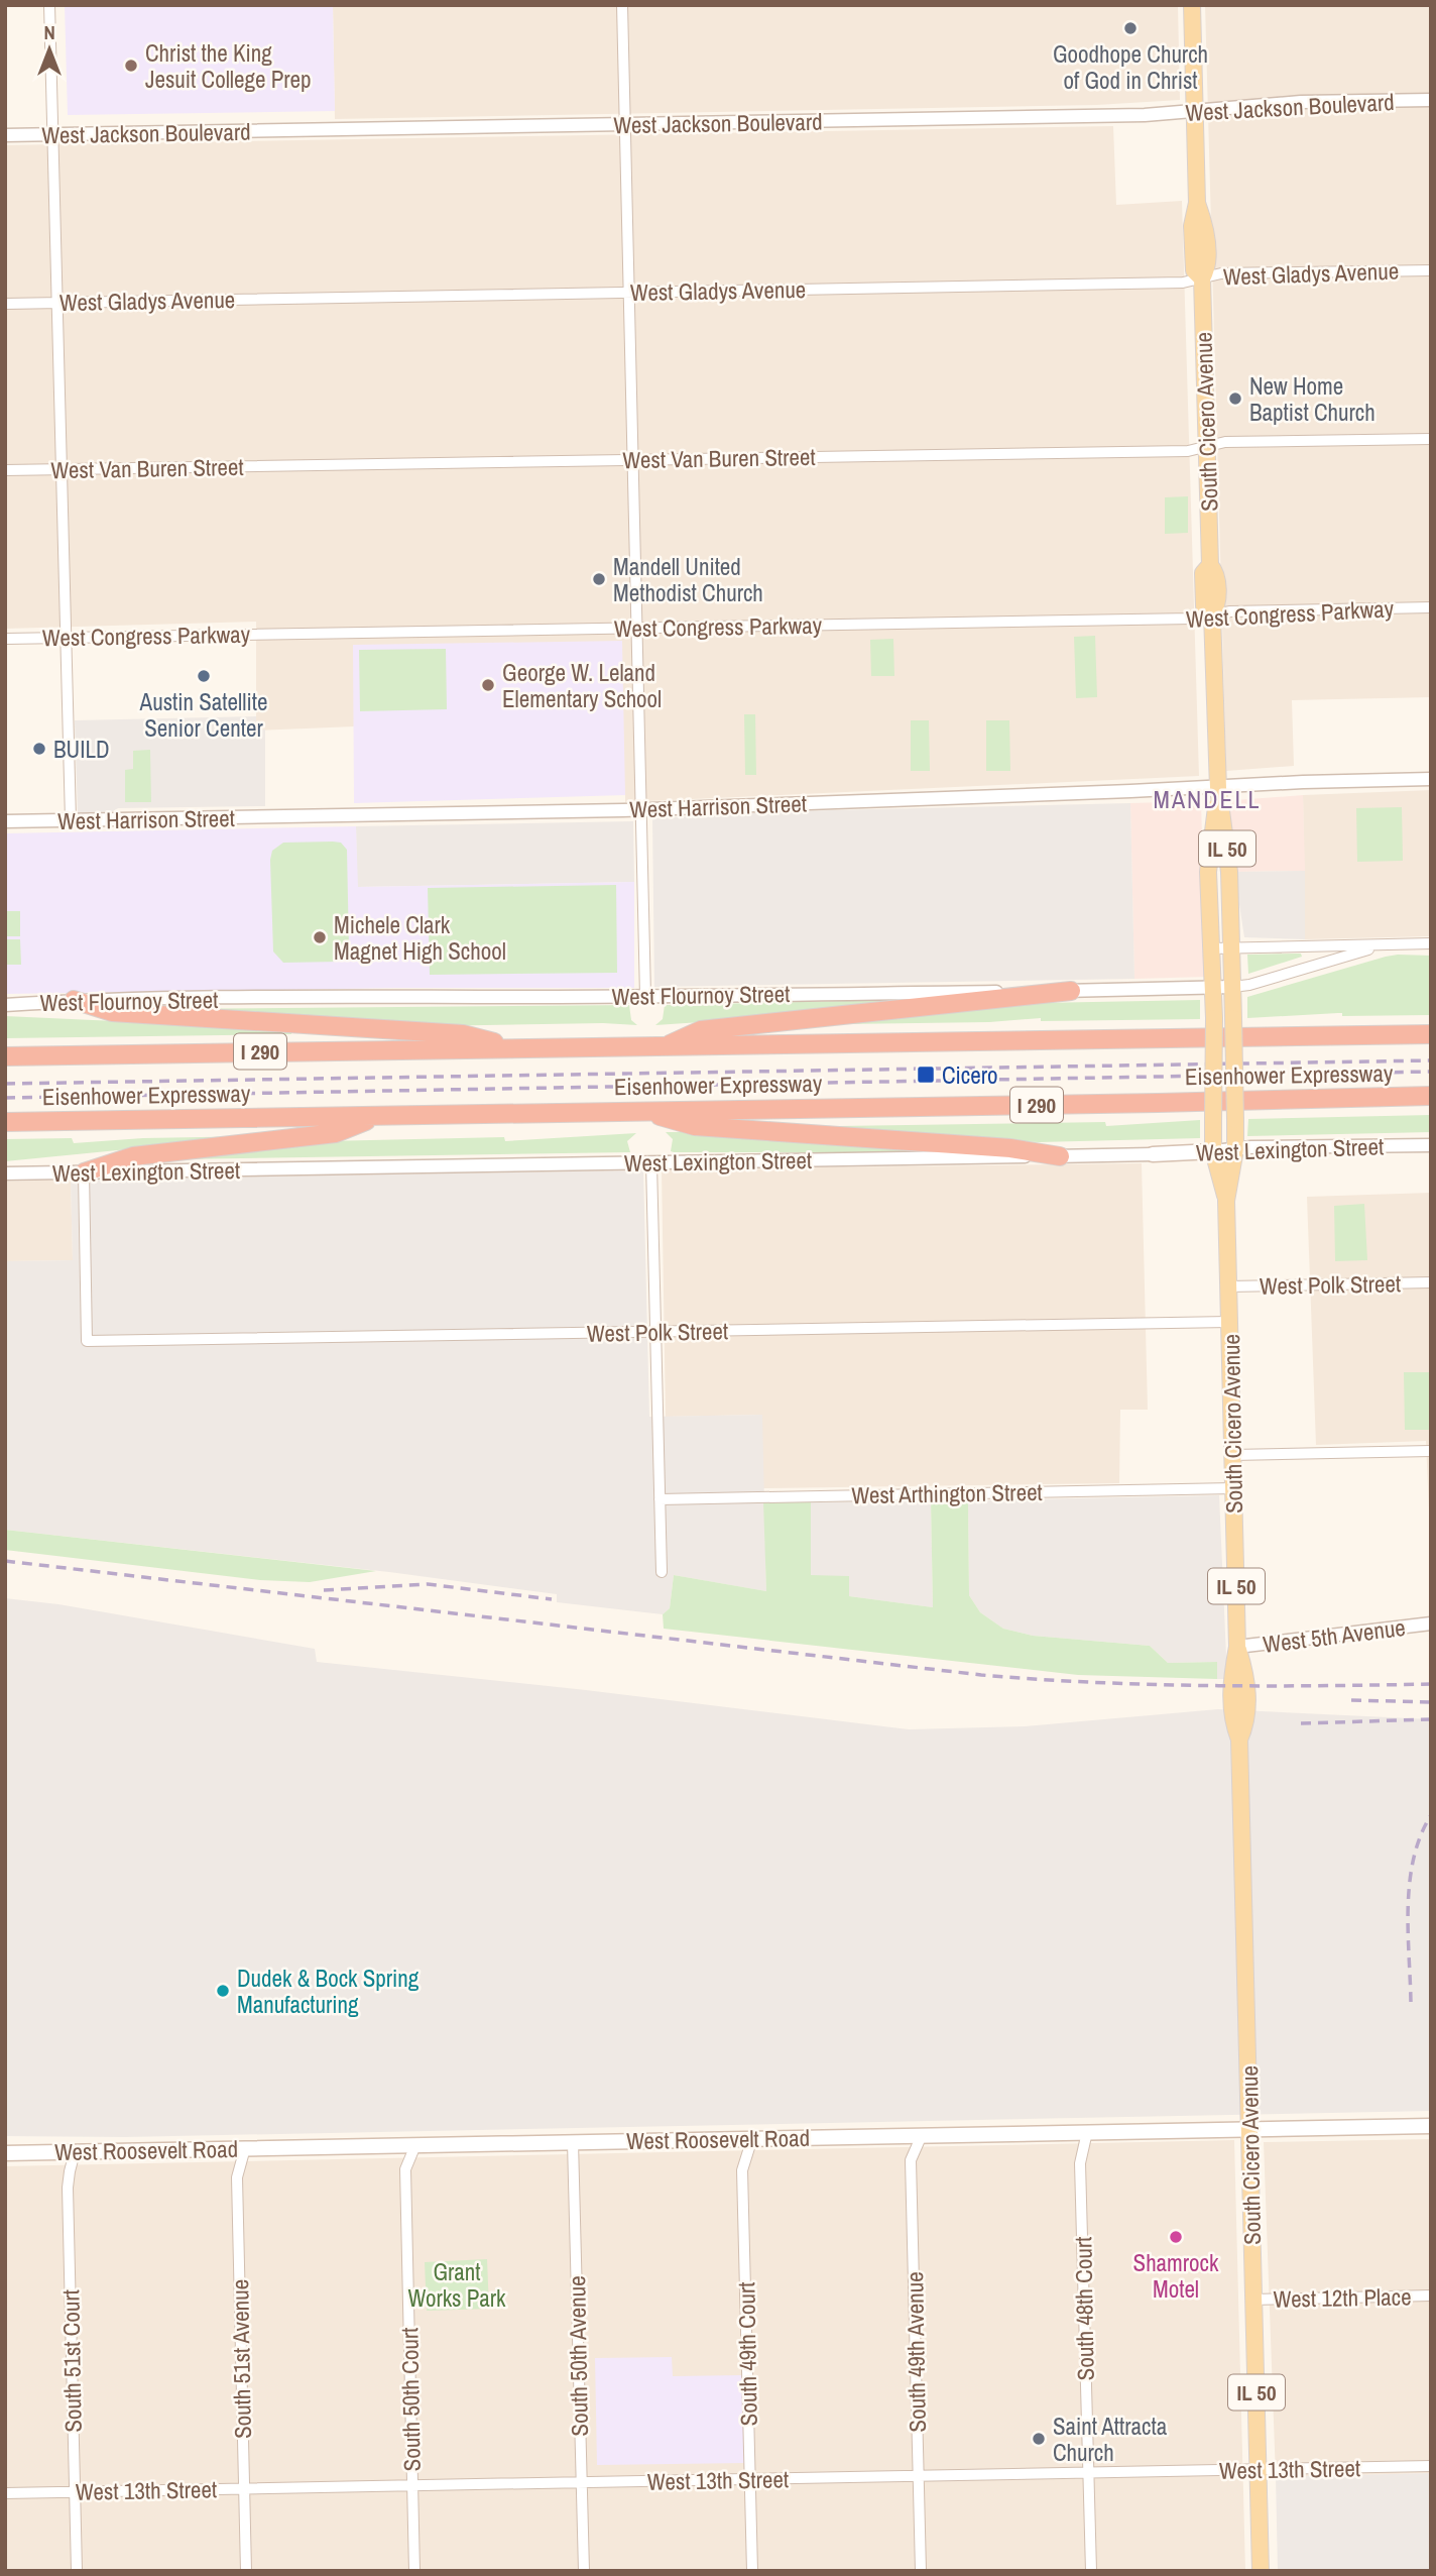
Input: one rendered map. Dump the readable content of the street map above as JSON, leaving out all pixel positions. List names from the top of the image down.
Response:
{
  "streets": {
    "highway": ["I 290", "Eisenhower Expressway"],
    "main road": [
      "South Cicero Avenue",
      "IL 50",
      "West Lexington Street",
      "West Roosevelt Road"
    ],
    "street": [
      "West Jackson Boulevard",
      "West Gladys Avenue",
      "West Van Buren Street",
      "West Congress Parkway",
      "West Harrison Street",
      "West Flournoy Street",
      "West Polk Street",
      "West Arthington Street",
      "West 5th Avenue",
      "West 12th Place",
      "South 48th Court",
      "South 49th Avenue",
      "South 49th Court",
      "South 50th Avenue",
      "South 51st Avenue",
      "South 51st Court",
      "South 50th Court",
      "West 13th Street"
    ]
  },
  "crossings": [
    ["West Jackson Boulevard", "South Cicero Avenue"],
    ["West Gladys Avenue", "South Cicero Avenue"],
    ["South Cicero Avenue", "West Van Buren Street"],
    ["South Cicero Avenue", "West Congress Parkway"],
    ["South Cicero Avenue", "West Harrison Street"],
    ["South Cicero Avenue", "West Flournoy Street"],
    ["South Cicero Avenue", "West Lexington Street"],
    ["South Cicero Avenue", "West Polk Street"],
    ["South Cicero Avenue", "West Arthington Street"],
    ["South Cicero Avenue", "West 5th Avenue"],
    ["South Cicero Avenue", "West Roosevelt Road"],
    ["South Cicero Avenue", "West 12th Place"],
    ["South Cicero Avenue", "West 13th Street"],
    ["West Lexington Street", "West Polk Street"],
    ["West Roosevelt Road", "South 48th Court"],
    ["West Roosevelt Road", "South 49th Avenue"],
    ["West Roosevelt Road", "South 49th Court"],
    ["West Roosevelt Road", "South 50th Avenue"],
    ["West Roosevelt Road", "South 51st Avenue"],
    ["West Roosevelt Road", "South 51st Court"],
    ["West Roosevelt Road", "South 50th Court"],
    ["South 48th Court", "West 13th Street"],
    ["South 49th Avenue", "West 13th Street"],
    ["South 49th Court", "West 13th Street"],
    ["South 50th Avenue", "West 13th Street"],
    ["South 51st Avenue", "West 13th Street"],
    ["South 51st Court", "West 13th Street"],
    ["South 50th Court", "West 13th Street"]
  ],
  "districts": ["MANDELL"],
  "parks": ["Grant Works Park"],
  "places": {
    "other": [
      "Goodhope Church of God in Christ",
      "Christ the King Jesuit College Prep",
      "New Home Baptist Church",
      "Mandell United Methodist Church",
      "Austin Satellite Senior Center",
      "George W. Leland Elementary School",
      "BUILD",
      "Michele Clark Magnet High School",
      "Dudek & Bock Spring Manufacturing",
      "Shamrock Motel",
      "Saint Attracta Church"
    ],
    "transit": ["Cicero"]
  },
  "north": "top"
}
